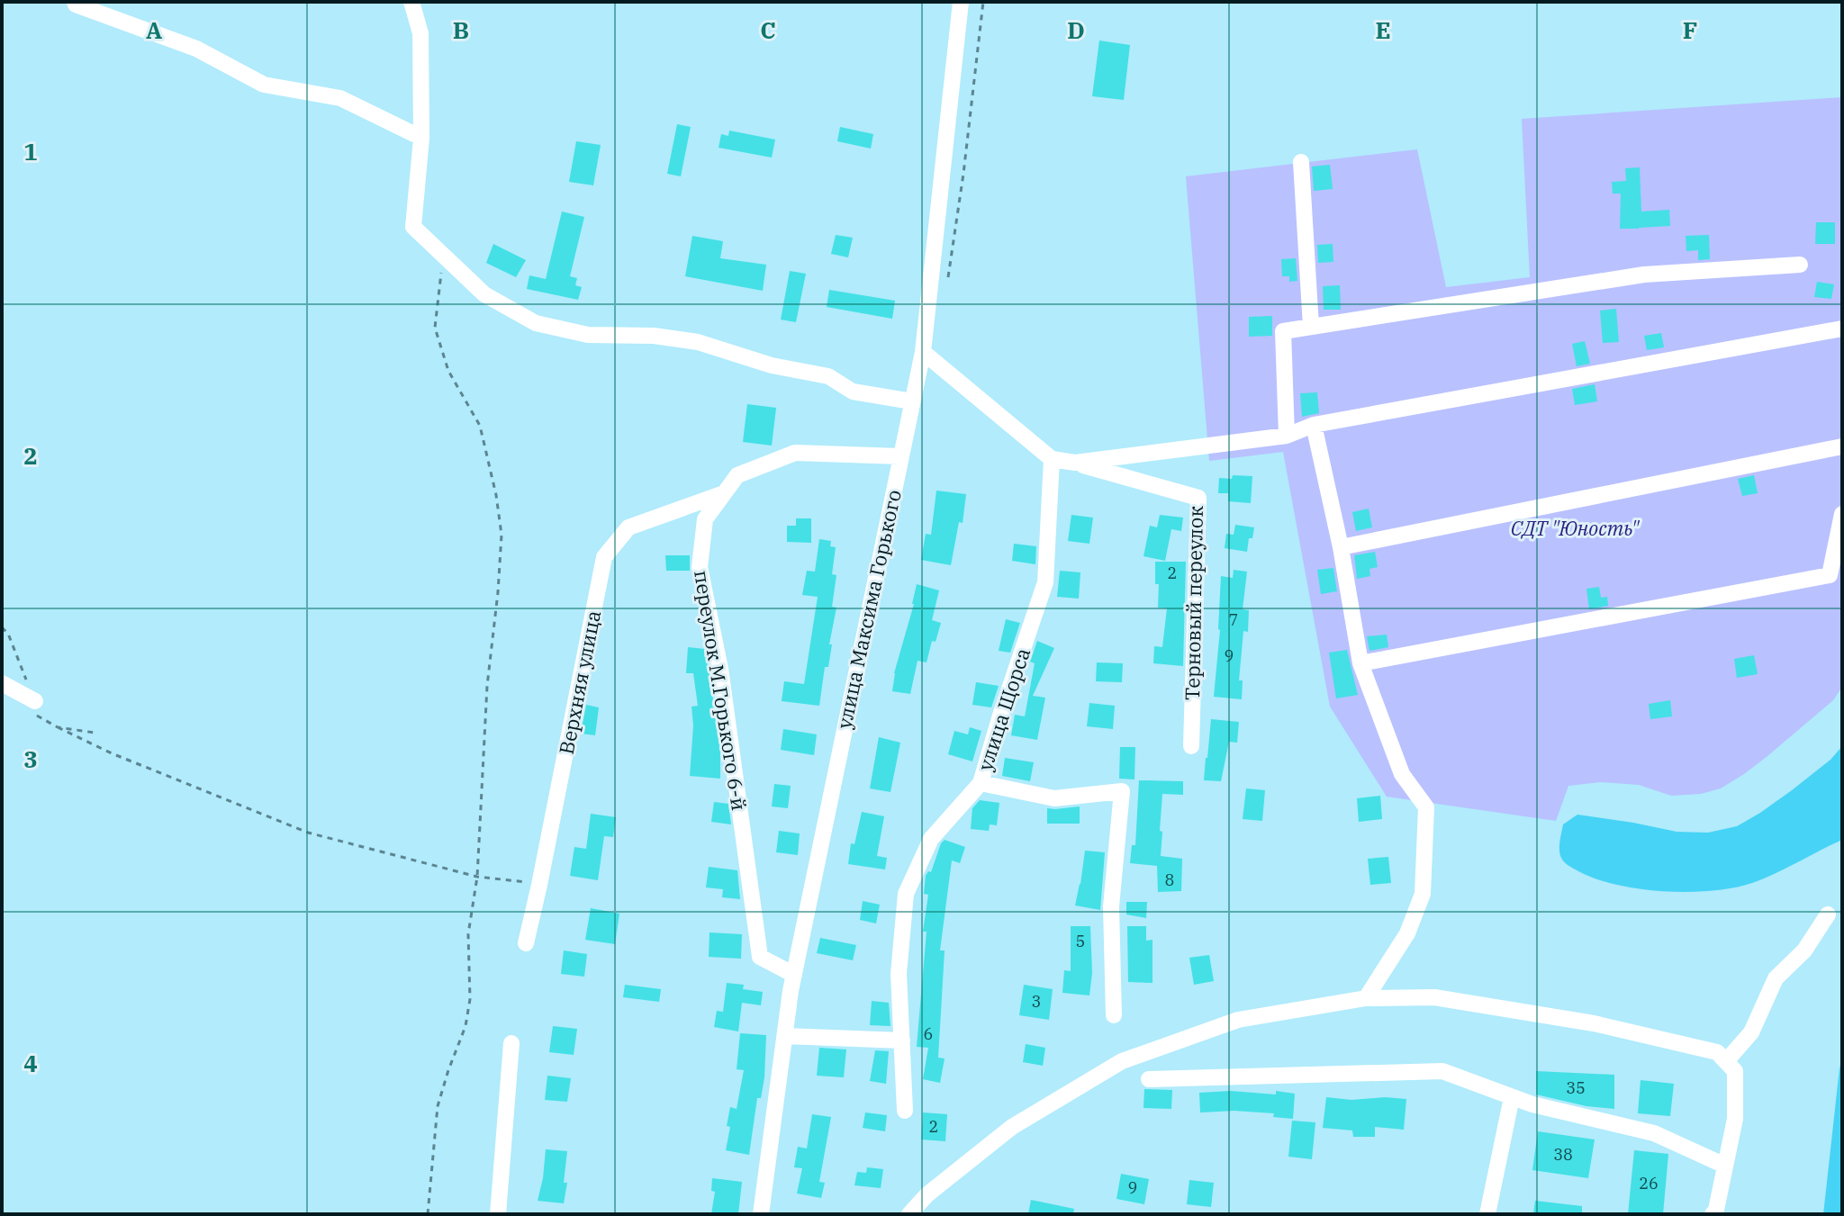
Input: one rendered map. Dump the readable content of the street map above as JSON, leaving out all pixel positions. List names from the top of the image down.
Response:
{
  "streets": {
    "street": [
      "Терновый переулок",
      "улица Максима Горького",
      "Верхняя улица",
      "переулок М.Горького 6-й",
      "улица Щорса"
    ]
  },
  "crossings": [
    ["улица Максима Горького", "переулок М.Горького 6-й"],
    ["Верхняя улица", "переулок М.Горького 6-й"]
  ],
  "parks": ["СДТ \"Юность\""],
  "house_numbers": [
    "2",
    "7",
    "9",
    "8",
    "5",
    "3",
    "6",
    "35",
    "2",
    "38",
    "26",
    "9"
  ],
  "grid": {
    "columns": [
      "A",
      "B",
      "C",
      "D",
      "E",
      "F"
    ],
    "rows": [
      "1",
      "2",
      "3",
      "4"
    ]
  }
}
